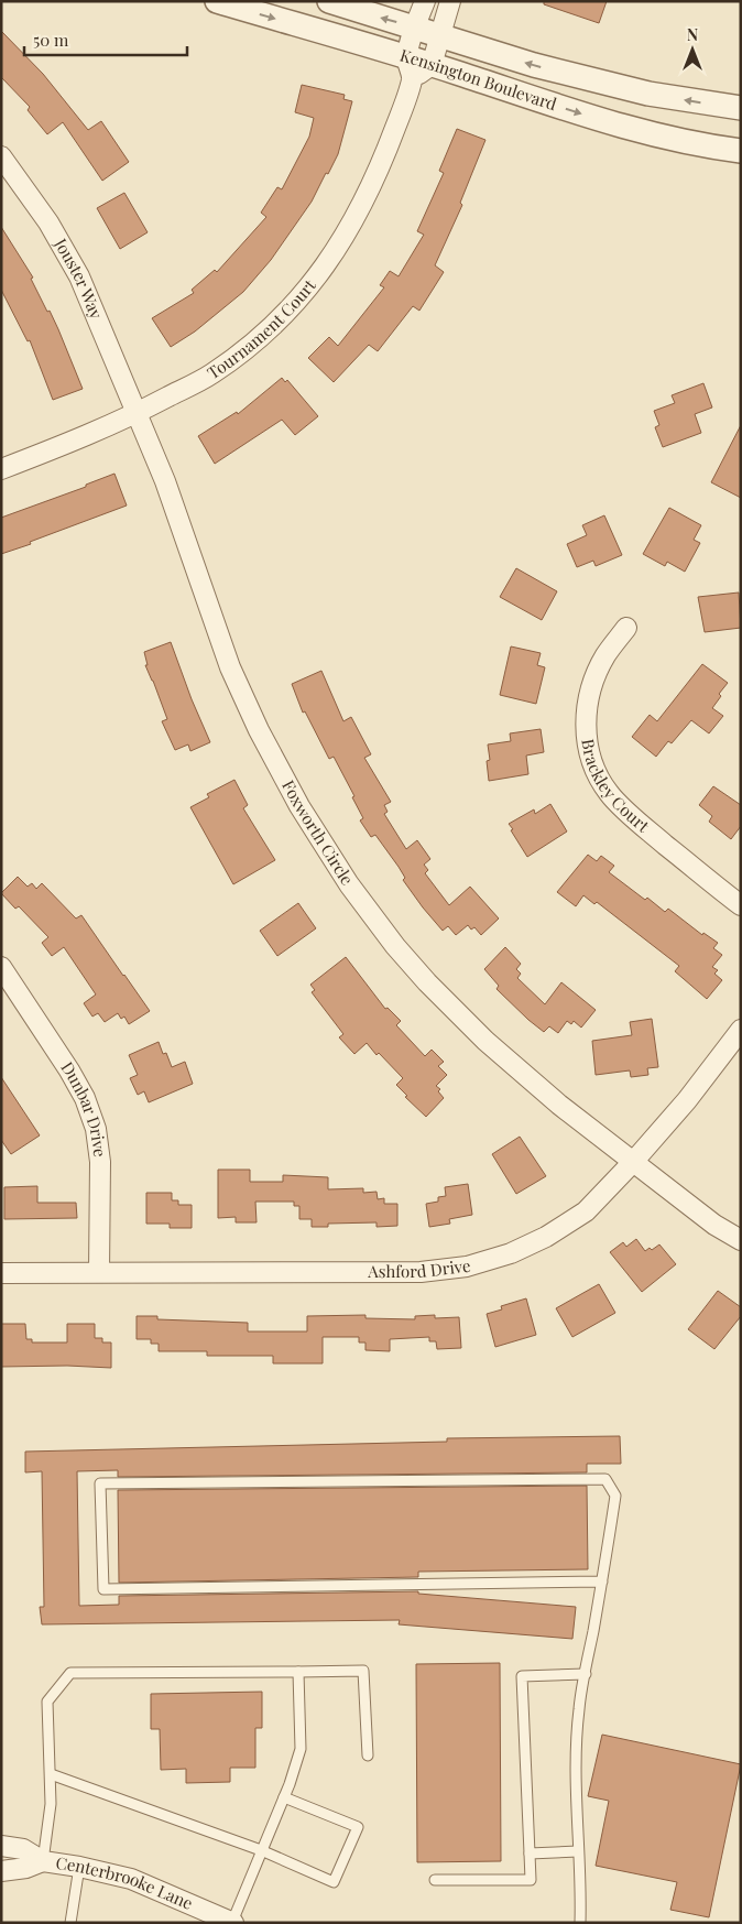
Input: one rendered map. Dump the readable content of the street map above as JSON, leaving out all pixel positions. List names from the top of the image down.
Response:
{
  "streets": {
    "street": [
      "Kensington Boulevard",
      "Jouster Way",
      "Tournament Court",
      "Brackley Court",
      "Foxworth Circle",
      "Dunbar Drive",
      "Ashford Drive",
      "Centerbrooke Lane"
    ]
  },
  "crossings": [
    ["Kensington Boulevard", "Tournament Court"],
    ["Jouster Way", "Tournament Court"],
    ["Jouster Way", "Foxworth Circle"],
    ["Tournament Court", "Foxworth Circle"],
    ["Foxworth Circle", "Ashford Drive"],
    ["Dunbar Drive", "Ashford Drive"]
  ],
  "scale_bar": "50 m",
  "north": "top"
}
